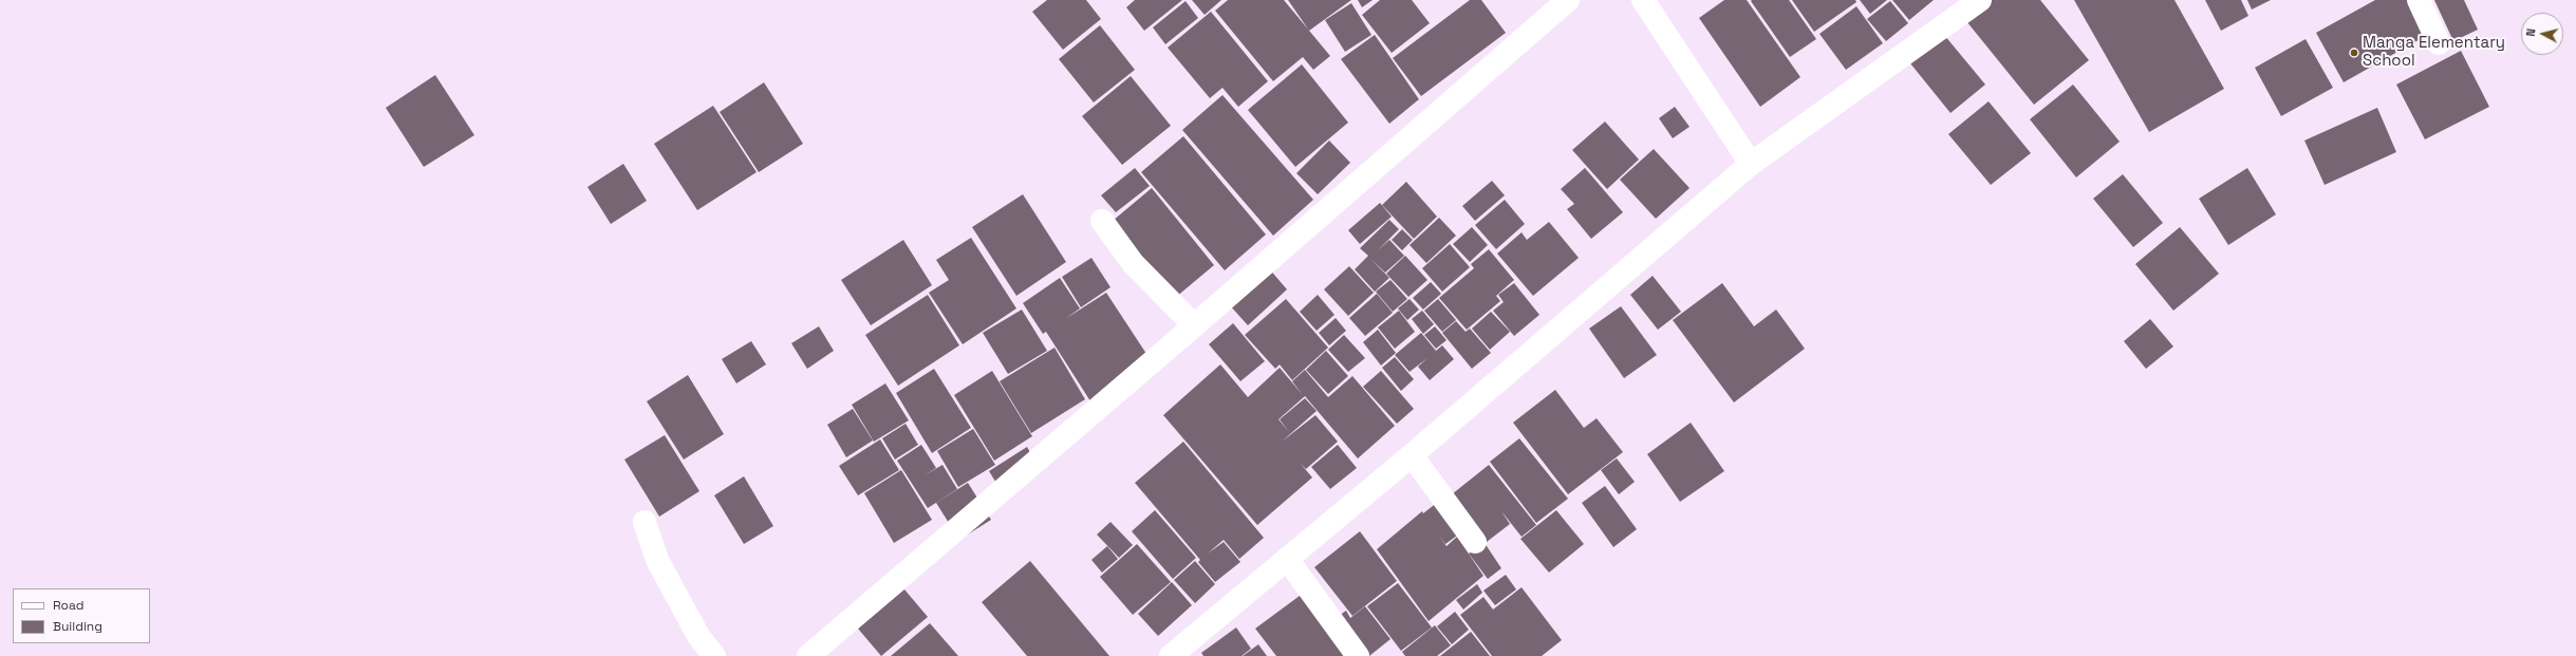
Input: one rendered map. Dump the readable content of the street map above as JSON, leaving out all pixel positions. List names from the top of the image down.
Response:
{
  "places": ["Manga Elementary School"],
  "legend": ["Road", "Building"],
  "north": "left"
}
